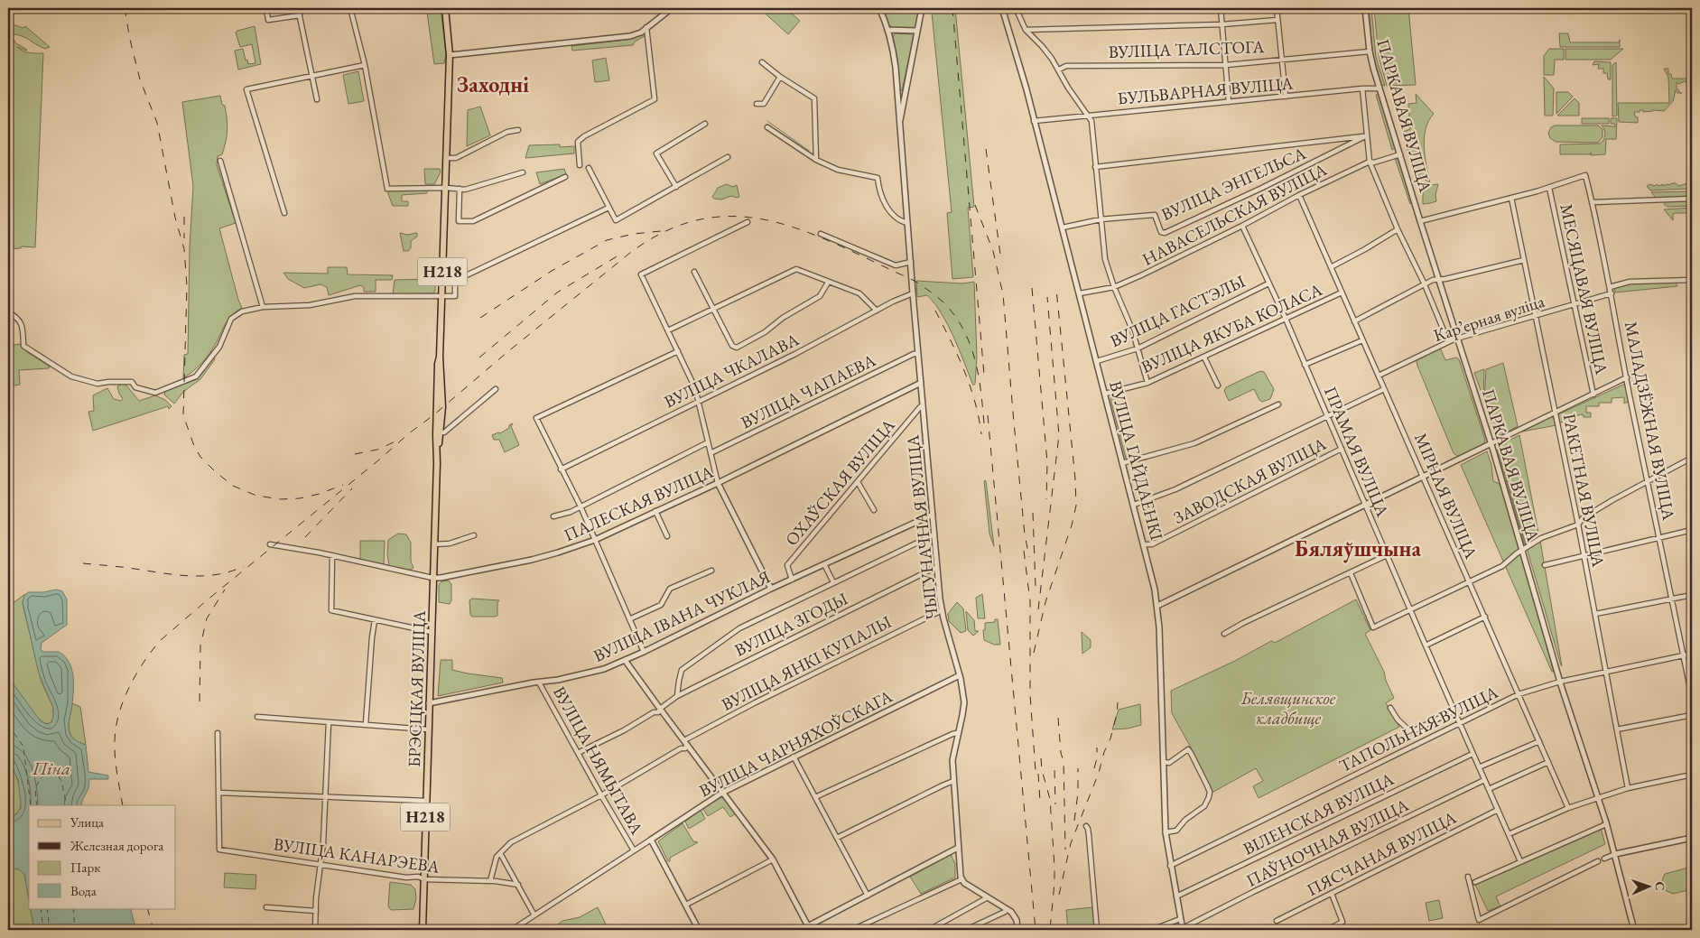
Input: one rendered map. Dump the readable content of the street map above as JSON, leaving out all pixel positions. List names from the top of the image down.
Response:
{
  "streets": {
    "main road": ["Н218", "БРЭСЦКАЯ ВУЛІЦА"],
    "street": [
      "ВУЛІЦА ТАЛСТОГА",
      "БУЛЬВАРНАЯ ВУЛІЦА",
      "ПАРКАВАЯ ВУЛІЦА",
      "ВУЛІЦА ЭНГЕЛЬСА",
      "НАВАСЕЛЬСКАЯ ВУЛІЦА",
      "МЕСЯЦАВАЯ ВУЛІЦА",
      "ВУЛІЦА ГАСТЭЛЫ",
      "Карʼерная вуліца",
      "ВУЛІЦА ЯКУБА КОЛАСА",
      "ВУЛІЦА ЧКАЛАВА",
      "ВУЛІЦА ЧАПАЕВА",
      "МАЛАДЗЁЖНАЯ ВУЛІЦА",
      "ПРАМАЯ ВУЛІЦА",
      "ВУЛІЦА ГАЙДАЕНКІ",
      "ЗАВОДСКАЯ ВУЛІЦА",
      "ОХАЎСКАЯ ВУЛІЦА",
      "РАКЕТНАЯ ВУЛІЦА",
      "МІРНАЯ ВУЛІЦА",
      "ПАЛЕСКАЯ ВУЛІЦА",
      "ЧЫГУНАЧНАЯ ВУЛІЦА",
      "ВУЛІЦА ІВАНА ЧУКЛАЯ",
      "ВУЛІЦА ЗГОДЫ",
      "ВУЛІЦА ЯНКІ КУПАЛЫ",
      "ТАПОЛЬНАЯ ВУЛІЦА",
      "ВУЛІЦА ЧАРНЯХОЎСКАГА",
      "ВУЛІЦА НЯМЫТАВА",
      "ВІЛЕНСКАЯ ВУЛІЦА",
      "ПАЎНОЧНАЯ ВУЛІЦА",
      "ПЯСЧАНАЯ ВУЛІЦА",
      "ВУЛІЦА КАНАРЭЕВА"
    ]
  },
  "crossings": [
    ["ВУЛІЦА ТАЛСТОГА", "ПАРКАВАЯ ВУЛІЦА"],
    ["БУЛЬВАРНАЯ ВУЛІЦА", "ПАРКАВАЯ ВУЛІЦА"],
    ["БУЛЬВАРНАЯ ВУЛІЦА", "ВУЛІЦА ГАЙДАЕНКІ"],
    ["ПАРКАВАЯ ВУЛІЦА", "НАВАСЕЛЬСКАЯ ВУЛІЦА"],
    ["ПАРКАВАЯ ВУЛІЦА", "Карʼерная вуліца"],
    ["ПАРКАВАЯ ВУЛІЦА", "ТАПОЛЬНАЯ ВУЛІЦА"],
    ["ВУЛІЦА ЭНГЕЛЬСА", "ВУЛІЦА ГАЙДАЕНКІ"],
    ["НАВАСЕЛЬСКАЯ ВУЛІЦА", "ПРАМАЯ ВУЛІЦА"],
    ["НАВАСЕЛЬСКАЯ ВУЛІЦА", "ВУЛІЦА ГАЙДАЕНКІ"],
    ["НАВАСЕЛЬСКАЯ ВУЛІЦА", "МІРНАЯ ВУЛІЦА"],
    ["МЕСЯЦАВАЯ ВУЛІЦА", "Карʼерная вуліца"],
    ["МЕСЯЦАВАЯ ВУЛІЦА", "МАЛАДЗЁЖНАЯ ВУЛІЦА"],
    ["ВУЛІЦА ГАСТЭЛЫ", "ПРАМАЯ ВУЛІЦА"],
    ["ВУЛІЦА ГАСТЭЛЫ", "ВУЛІЦА ГАЙДАЕНКІ"],
    ["Карʼерная вуліца", "МАЛАДЗЁЖНАЯ ВУЛІЦА"],
    ["Карʼерная вуліца", "РАКЕТНАЯ ВУЛІЦА"],
    ["Карʼерная вуліца", "МІРНАЯ ВУЛІЦА"],
    ["ВУЛІЦА ЯКУБА КОЛАСА", "ПРАМАЯ ВУЛІЦА"],
    ["ВУЛІЦА ЯКУБА КОЛАСА", "ВУЛІЦА ГАЙДАЕНКІ"],
    ["ВУЛІЦА ЯКУБА КОЛАСА", "МІРНАЯ ВУЛІЦА"],
    ["ВУЛІЦА ЧКАЛАВА", "ЧЫГУНАЧНАЯ ВУЛІЦА"],
    ["ВУЛІЦА ЧАПАЕВА", "ЧЫГУНАЧНАЯ ВУЛІЦА"],
    ["МАЛАДЗЁЖНАЯ ВУЛІЦА", "ТАПОЛЬНАЯ ВУЛІЦА"],
    ["ПРАМАЯ ВУЛІЦА", "ЗАВОДСКАЯ ВУЛІЦА"],
    ["ПРАМАЯ ВУЛІЦА", "ТАПОЛЬНАЯ ВУЛІЦА"],
    ["ПРАМАЯ ВУЛІЦА", "ВІЛЕНСКАЯ ВУЛІЦА"],
    ["ПРАМАЯ ВУЛІЦА", "ПАЎНОЧНАЯ ВУЛІЦА"],
    ["ПРАМАЯ ВУЛІЦА", "ПЯСЧАНАЯ ВУЛІЦА"],
    ["ВУЛІЦА ГАЙДАЕНКІ", "ЗАВОДСКАЯ ВУЛІЦА"],
    ["ВУЛІЦА ГАЙДАЕНКІ", "ТАПОЛЬНАЯ ВУЛІЦА"],
    ["ВУЛІЦА ГАЙДАЕНКІ", "ВІЛЕНСКАЯ ВУЛІЦА"],
    ["ВУЛІЦА ГАЙДАЕНКІ", "ПАЎНОЧНАЯ ВУЛІЦА"],
    ["ОХАЎСКАЯ ВУЛІЦА", "ЧЫГУНАЧНАЯ ВУЛІЦА"],
    ["ОХАЎСКАЯ ВУЛІЦА", "ВУЛІЦА ІВАНА ЧУКЛАЯ"],
    ["РАКЕТНАЯ ВУЛІЦА", "ТАПОЛЬНАЯ ВУЛІЦА"],
    ["МІРНАЯ ВУЛІЦА", "ТАПОЛЬНАЯ ВУЛІЦА"],
    ["ПАЛЕСКАЯ ВУЛІЦА", "ЧЫГУНАЧНАЯ ВУЛІЦА"],
    ["ПАЛЕСКАЯ ВУЛІЦА", "БРЭСЦКАЯ ВУЛІЦА"],
    ["ЧЫГУНАЧНАЯ ВУЛІЦА", "ВУЛІЦА ІВАНА ЧУКЛАЯ"],
    ["ЧЫГУНАЧНАЯ ВУЛІЦА", "ВУЛІЦА ЗГОДЫ"],
    ["ЧЫГУНАЧНАЯ ВУЛІЦА", "ВУЛІЦА ЯНКІ КУПАЛЫ"],
    ["ЧЫГУНАЧНАЯ ВУЛІЦА", "ВУЛІЦА ЧАРНЯХОЎСКАГА"],
    ["ВУЛІЦА ІВАНА ЧУКЛАЯ", "БРЭСЦКАЯ ВУЛІЦА"],
    ["ВУЛІЦА ІВАНА ЧУКЛАЯ", "ВУЛІЦА НЯМЫТАВА"],
    ["ВУЛІЦА ЗГОДЫ", "ВУЛІЦА НЯМЫТАВА"],
    ["БРЭСЦКАЯ ВУЛІЦА", "ВУЛІЦА КАНАРЭЕВА"],
    ["ВУЛІЦА ЧАРНЯХОЎСКАГА", "ВУЛІЦА НЯМЫТАВА"]
  ],
  "districts": ["Заходні", "Бяляўшчына"],
  "water": ["Піна"],
  "parks": ["Белявщинское кладбище"],
  "legend": [
    "Улица",
    "Железная дорога",
    "Парк",
    "Вода"
  ],
  "north": "right"
}
